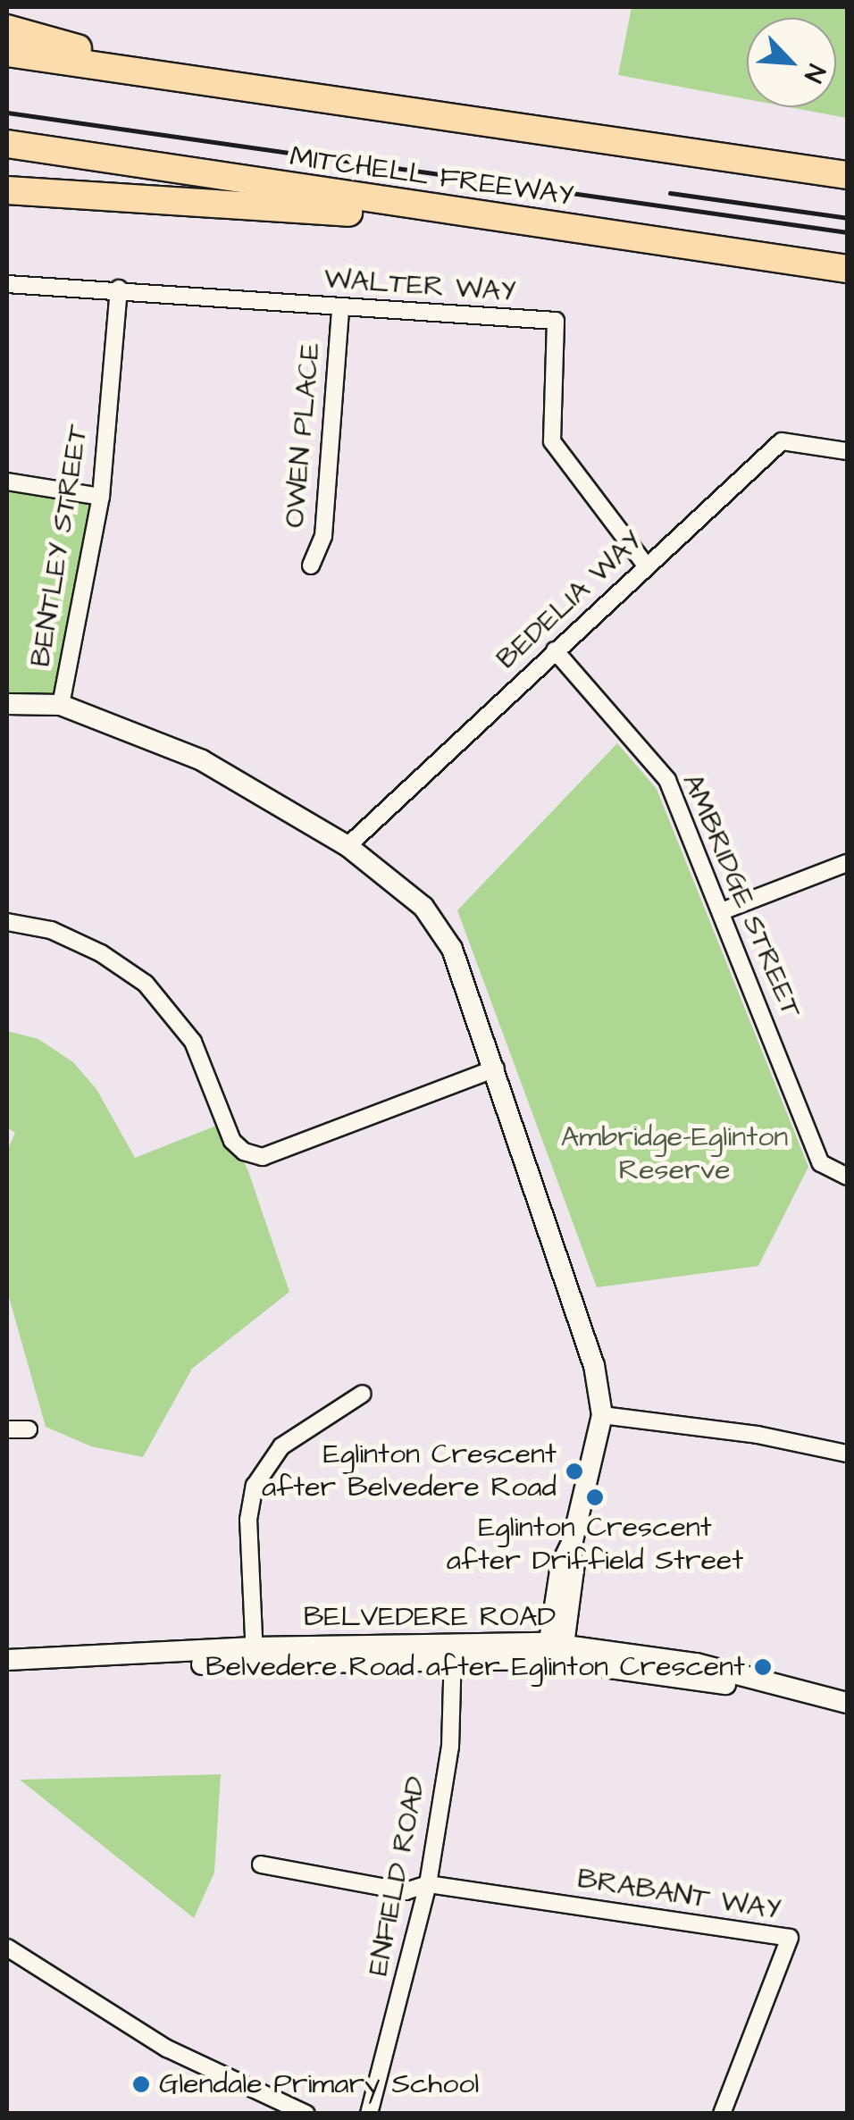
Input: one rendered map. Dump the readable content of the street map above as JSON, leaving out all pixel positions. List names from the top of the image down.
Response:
{
  "streets": {
    "highway": ["MITCHELL FREEWAY"],
    "street": [
      "WALTER WAY",
      "OWEN PLACE",
      "BENTLEY STREET",
      "BEDELIA WAY",
      "AMBRIDGE STREET",
      "BELVEDERE ROAD",
      "ENFIELD ROAD",
      "BRABANT WAY"
    ]
  },
  "crossings": [
    ["WALTER WAY", "OWEN PLACE"],
    ["WALTER WAY", "BENTLEY STREET"],
    ["WALTER WAY", "BEDELIA WAY"],
    ["BEDELIA WAY", "AMBRIDGE STREET"],
    ["BELVEDERE ROAD", "ENFIELD ROAD"],
    ["ENFIELD ROAD", "BRABANT WAY"]
  ],
  "parks": ["Ambridge-Eglinton Reserve"],
  "places": [
    "Eglinton Crescent after Belvedere Road",
    "Eglinton Crescent after Driffield Street",
    "Belvedere Road after Eglinton Crescent",
    "Glendale Primary School"
  ],
  "north": "bottom right"
}
